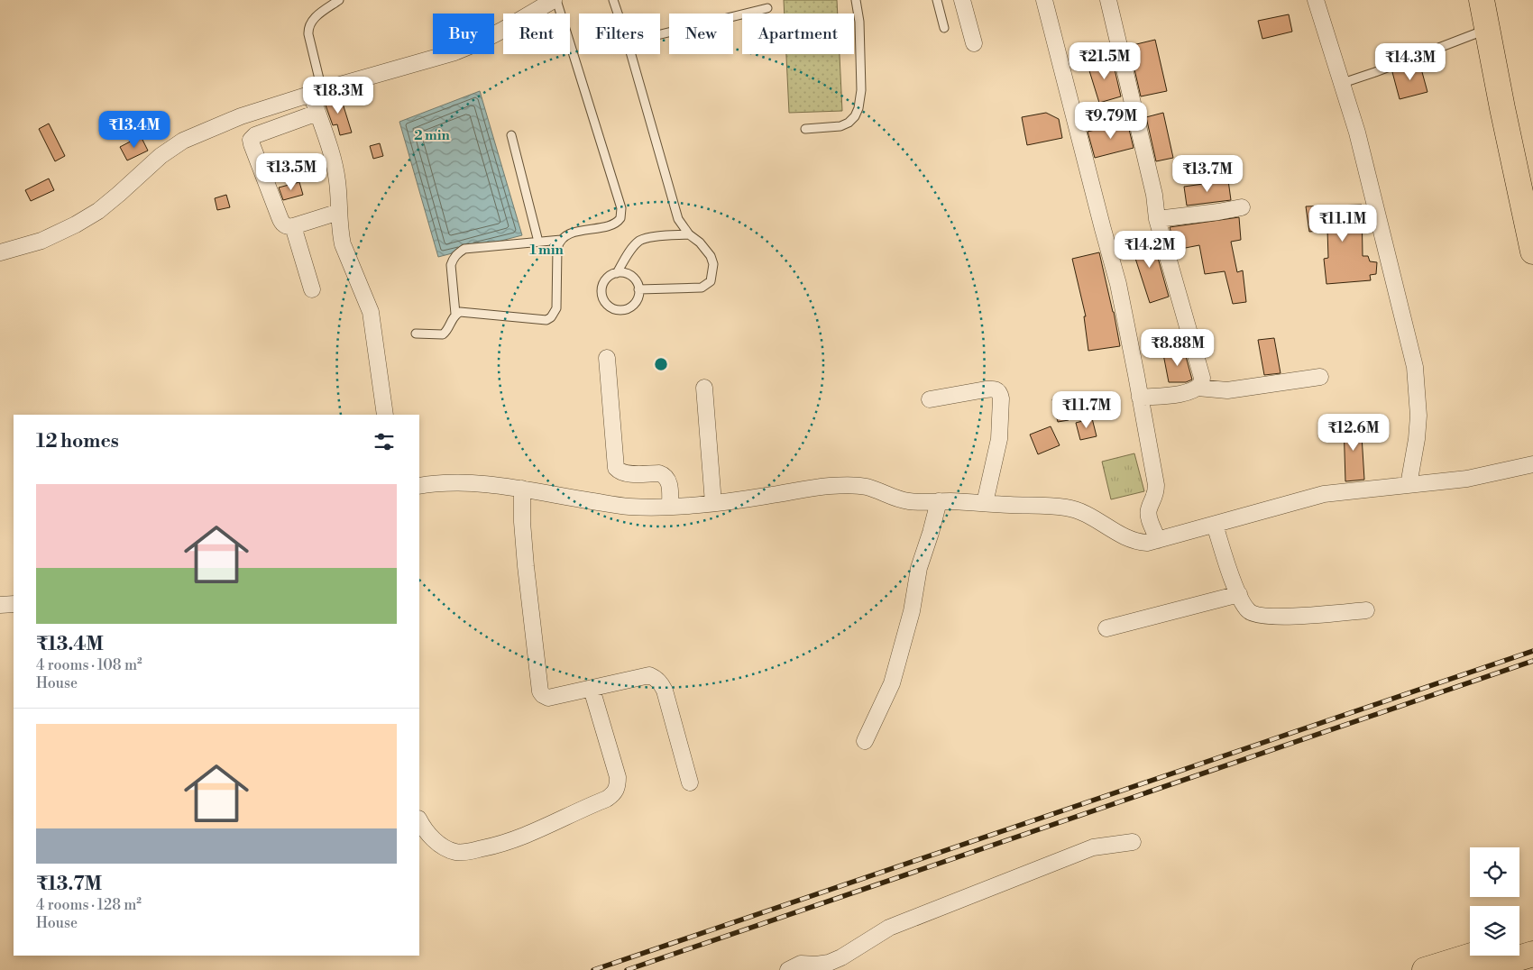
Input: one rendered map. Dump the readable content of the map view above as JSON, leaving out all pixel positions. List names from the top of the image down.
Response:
{
  "page": {
    "chip": [
      "Buy",
      "Rent",
      "Filters",
      "New",
      "Apartment"
    ],
    "price": [
      "₹21.5M",
      "₹14.3M",
      "₹18.3M",
      "₹9.79M",
      "₹13.4M",
      "₹13.5M",
      "₹13.7M",
      "₹11.1M",
      "₹14.2M",
      "₹8.88M",
      "₹11.7M",
      "₹12.6M"
    ],
    "heading": "12 homes",
    "list": [
      {
        "name": "₹13.4M",
        "note": "4 rooms · 108 m² · House"
      },
      {
        "name": "₹13.7M",
        "note": "4 rooms · 128 m² · House"
      }
    ]
  },
  "rings": ["2 min", "1 min"]
}
